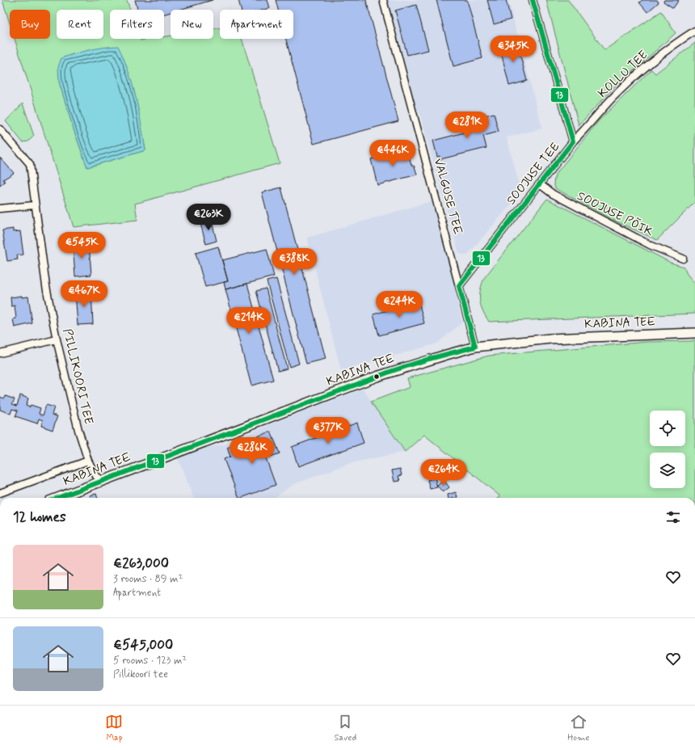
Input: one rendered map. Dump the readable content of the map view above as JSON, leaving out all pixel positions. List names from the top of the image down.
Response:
{
  "streets": {
    "street": [
      "KOLLU TEE",
      "SOOJUSE TEE",
      "VALGUSE TEE",
      "SOOJUSE PÕIK",
      "KABINA TEE",
      "PILLIKOORI TEE"
    ]
  },
  "crossings": [
    ["KOLLU TEE", "SOOJUSE TEE"],
    ["SOOJUSE TEE", "VALGUSE TEE"],
    ["SOOJUSE TEE", "SOOJUSE PÕIK"],
    ["KABINA TEE", "PILLIKOORI TEE"]
  ],
  "lines": ["transit line 13"],
  "page": {
    "chip": [
      "Buy",
      "Rent",
      "Filters",
      "New",
      "Apartment"
    ],
    "price": [
      "€345K",
      "€281K",
      "€446K",
      "€263K",
      "€545K",
      "€388K",
      "€467K",
      "€244K",
      "€214K",
      "€377K",
      "€286K",
      "€264K"
    ],
    "heading": "12 homes",
    "list": [
      {
        "name": "€263,000",
        "note": "3 rooms · 89 m² · Apartment"
      },
      {
        "name": "€545,000",
        "note": "5 rooms · 123 m² · Pillikoori tee"
      }
    ],
    "tabs": ["Map", "Saved", "Home"]
  }
}
